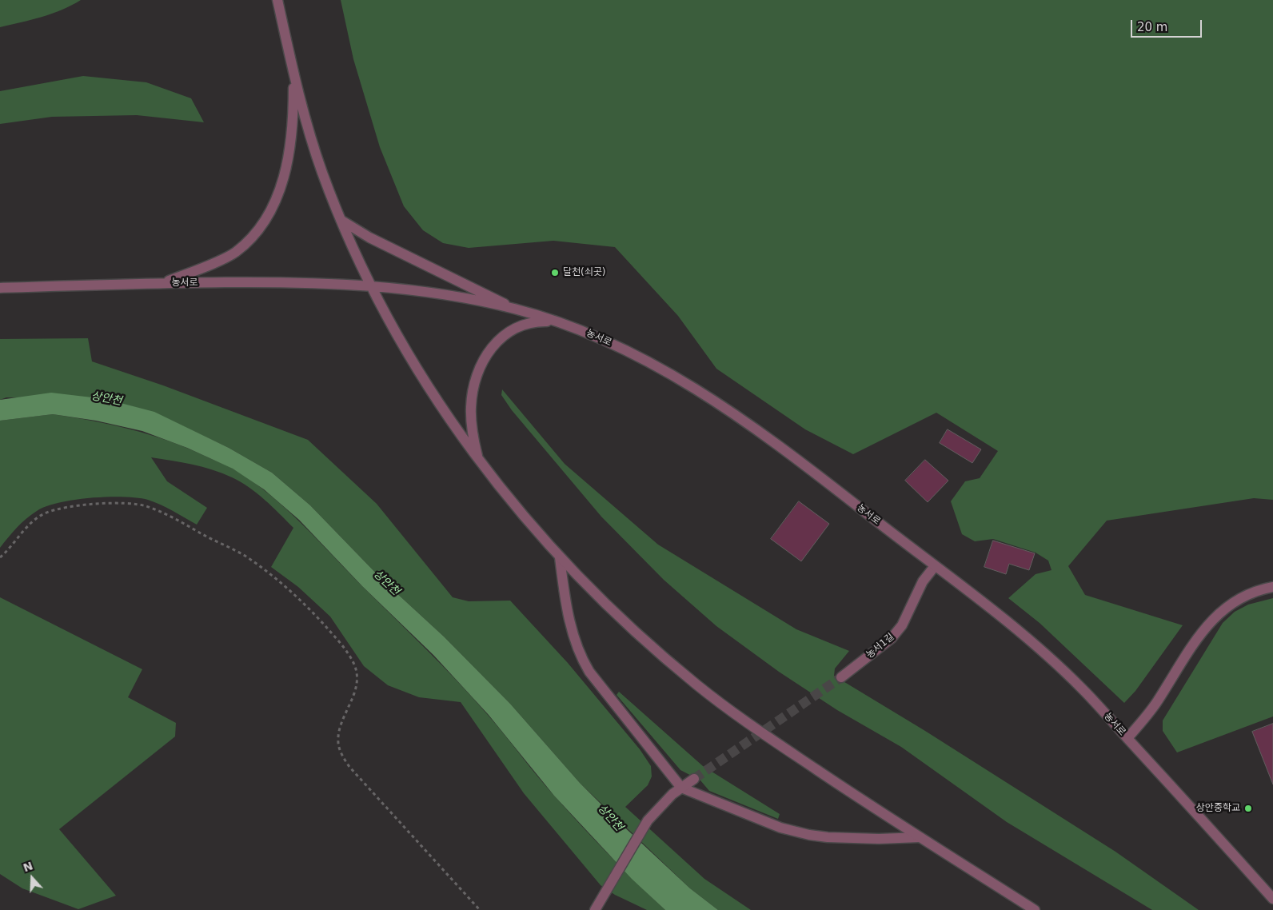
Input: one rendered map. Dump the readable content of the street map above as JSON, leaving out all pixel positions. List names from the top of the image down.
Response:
{
  "streets": {
    "street": ["농서로", "농서1길"]
  },
  "crossings": [
    ["농서로", "농서1길"]
  ],
  "water": ["상안천"],
  "places": ["달천(쇠곳)", "상안중학교"],
  "scale_bar": "20 m",
  "north": "top"
}
